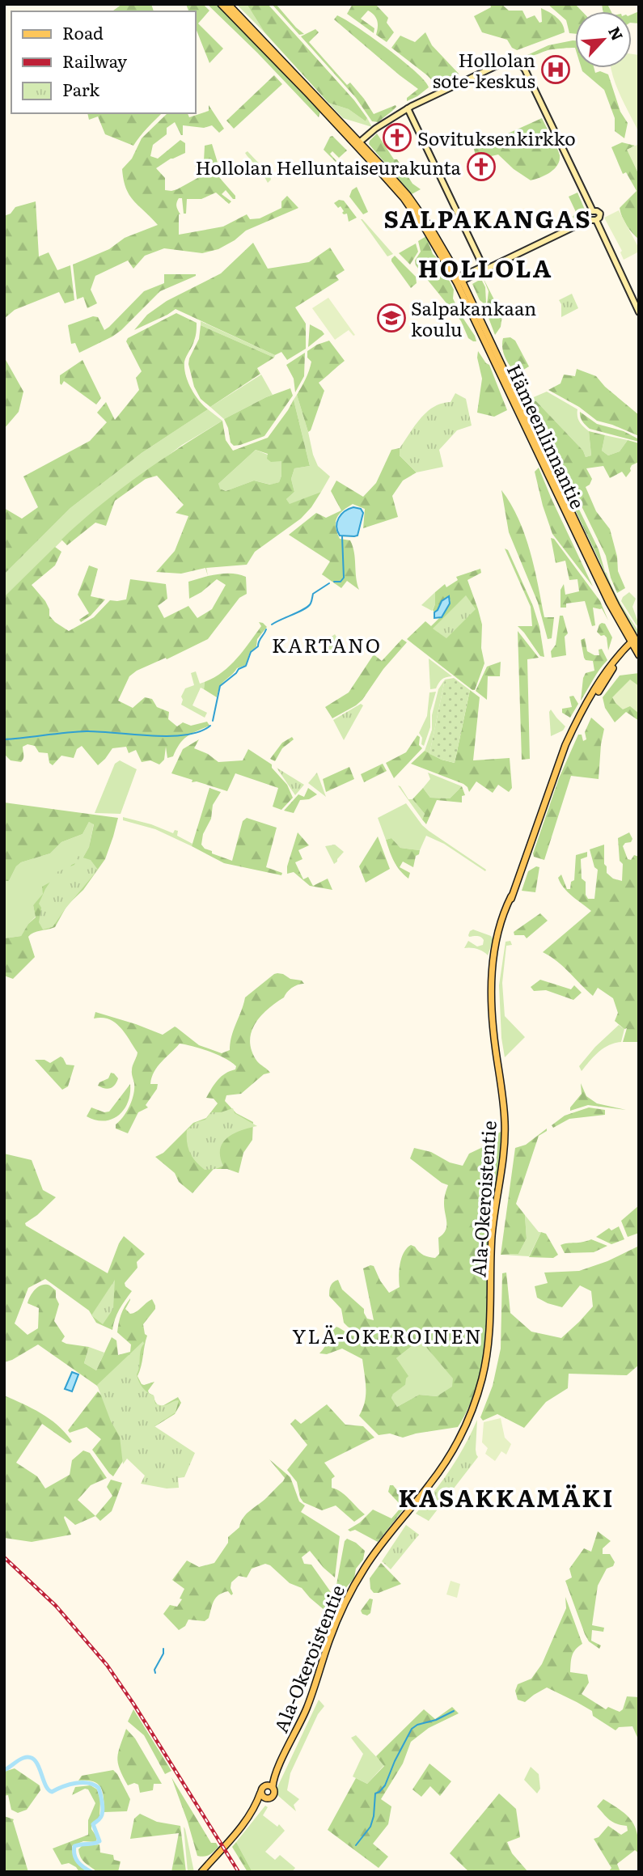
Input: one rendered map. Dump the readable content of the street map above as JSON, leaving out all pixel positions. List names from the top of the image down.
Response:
{
  "streets": {
    "main road": ["Hämeenlinnantie", "Ala-Okeroistentie"]
  },
  "crossings": [
    ["Hämeenlinnantie", "Ala-Okeroistentie"]
  ],
  "districts": [
    "SALPAKANGAS",
    "HOLLOLA",
    "KARTANO",
    "YLÄ-OKEROINEN",
    "KASAKKAMÄKI"
  ],
  "places": {
    "hospital": ["Hollolan sote-keskus"],
    "church": ["Sovituksenkirkko", "Hollolan Helluntaiseurakunta"],
    "school or university": ["Salpakankaan koulu"]
  },
  "legend": ["Road", "Railway", "Park"],
  "north": "top right"
}
